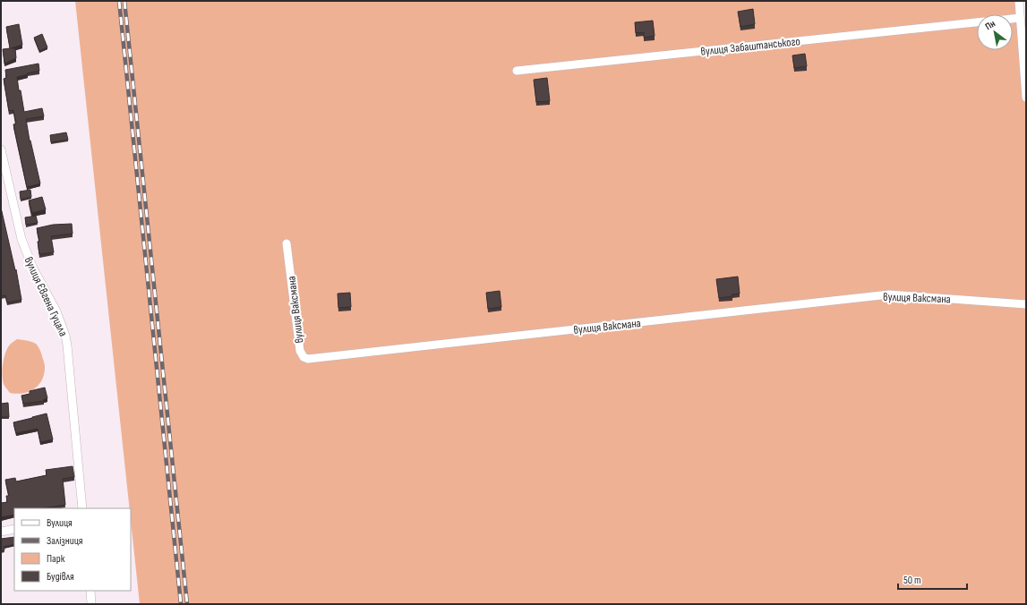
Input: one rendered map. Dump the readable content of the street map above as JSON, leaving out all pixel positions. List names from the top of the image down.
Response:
{
  "streets": {
    "street": ["вулиця Забаштанського", "вулиця Євгена Гуцала", "вулиця Ваксмана"]
  },
  "legend": [
    "Вулиця",
    "Залізниця",
    "Парк",
    "Будівля"
  ],
  "scale_bar": "50 m",
  "north": "top left"
}
